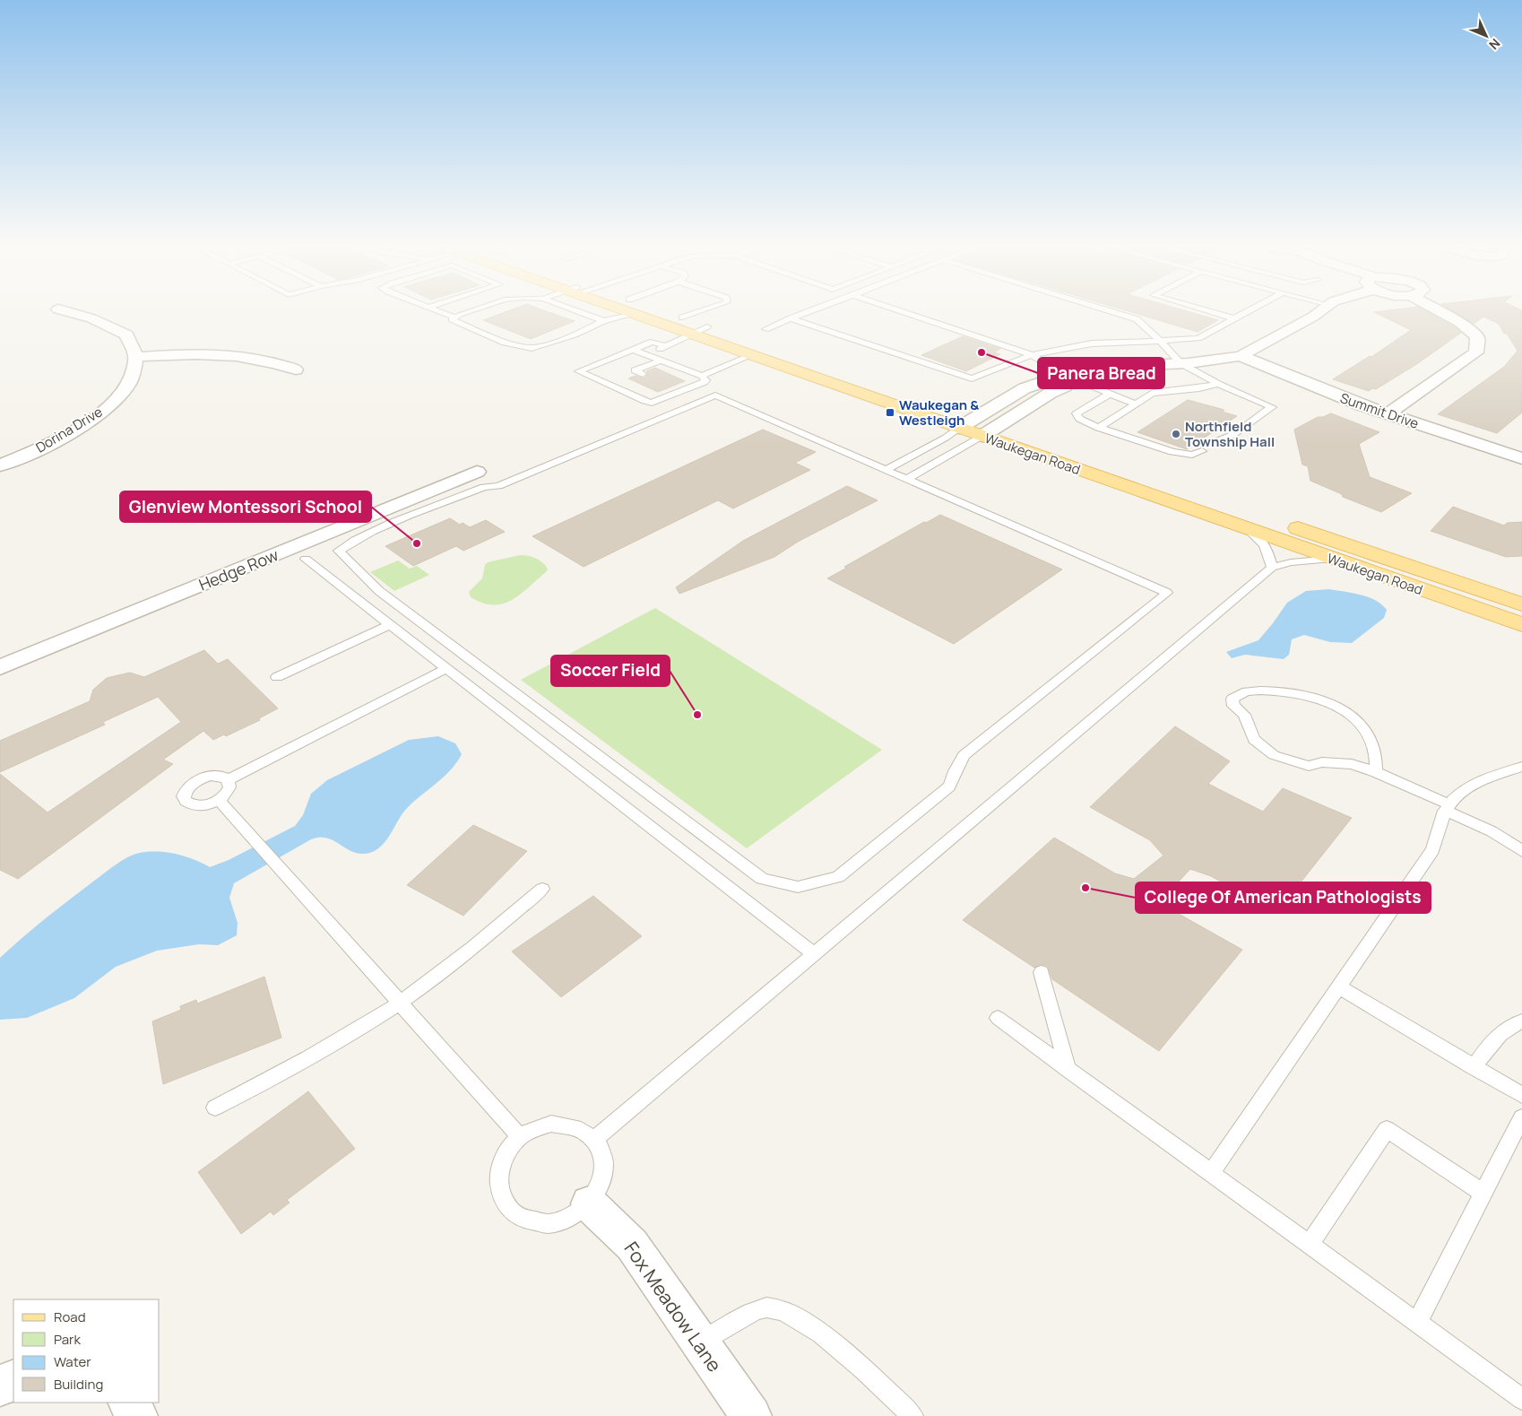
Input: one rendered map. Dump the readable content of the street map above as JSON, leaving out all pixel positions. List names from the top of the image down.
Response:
{
  "streets": {
    "main road": ["Waukegan Road"],
    "street": [
      "Summit Drive",
      "Dorina Drive",
      "Hedge Row",
      "Fox Meadow Lane"
    ]
  },
  "places": {
    "other": [
      "Panera Bread",
      "Northfield Township Hall",
      "Glenview Montessori School",
      "Soccer Field",
      "College Of American Pathologists"
    ],
    "transit": ["Waukegan & Westleigh"]
  },
  "legend": [
    "Road",
    "Park",
    "Water",
    "Building"
  ],
  "north": "bottom right"
}
